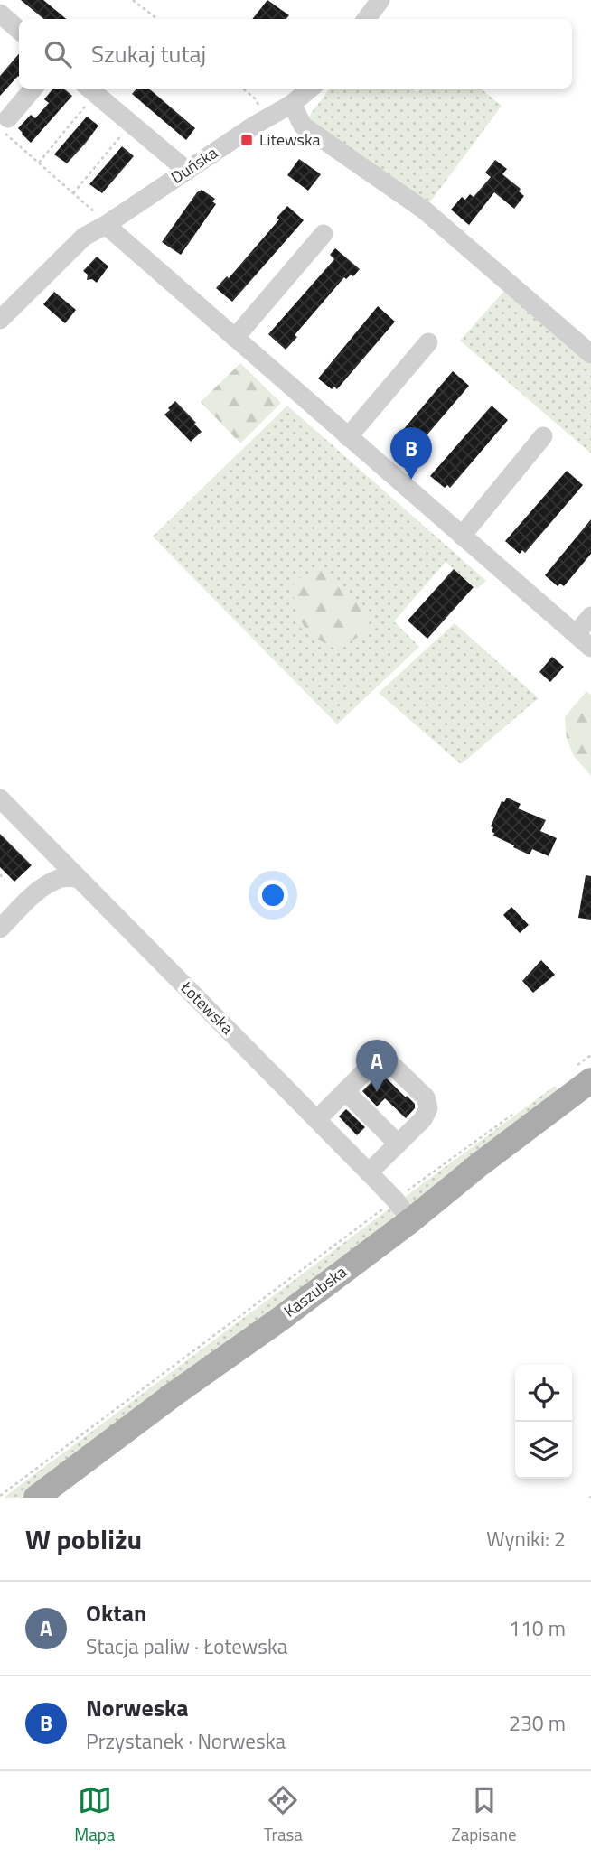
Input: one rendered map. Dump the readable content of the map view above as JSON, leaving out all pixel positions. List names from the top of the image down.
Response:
{
  "streets": {
    "main road": ["Kaszubska"],
    "street": ["Duńska", "Łotewska"]
  },
  "crossings": [
    ["Łotewska", "Kaszubska"]
  ],
  "places": {
    "transit": ["Litewska"]
  },
  "page": {
    "search": "Szukaj tutaj",
    "pins": ["B", "A"],
    "heading": ["W pobliżu", "Wyniki: 2"],
    "list": [
      {
        "mark": "A",
        "name": "Oktan",
        "note": "Stacja paliw · Łotewska",
        "value": "110 m"
      },
      {
        "mark": "B",
        "name": "Norweska",
        "note": "Przystanek · Norweska",
        "value": "230 m"
      }
    ],
    "nav": ["Mapa", "Trasa", "Zapisane"]
  }
}
